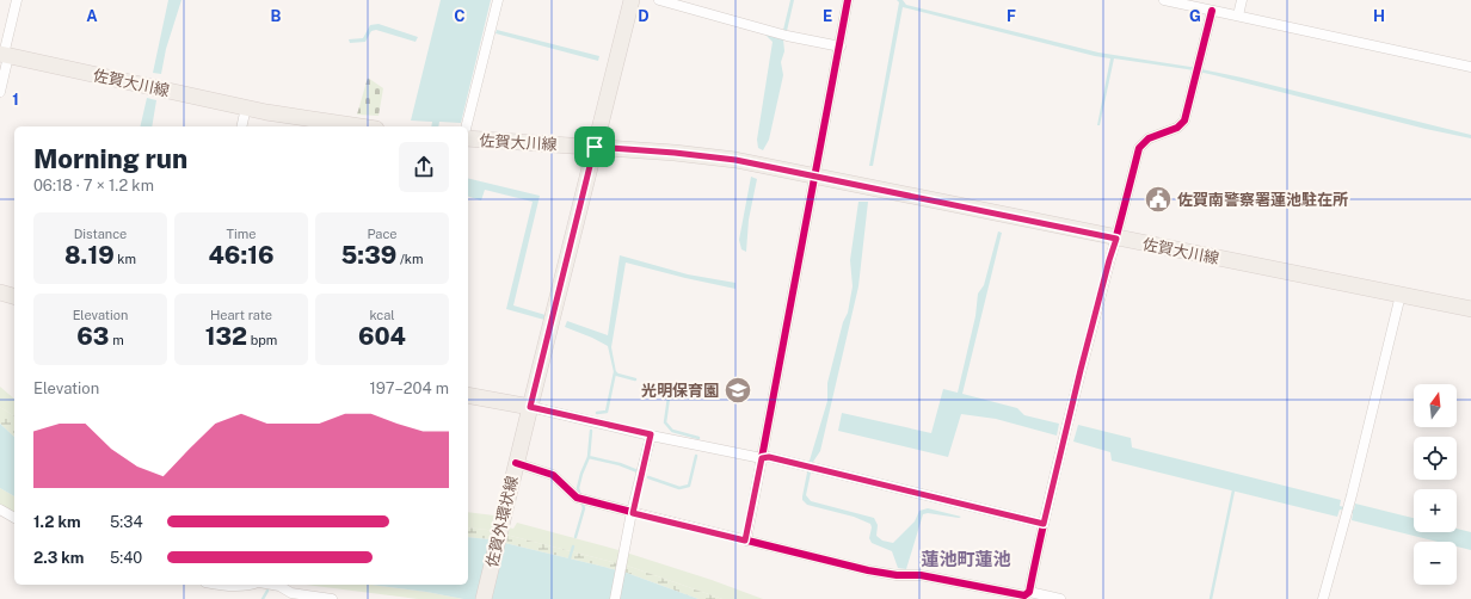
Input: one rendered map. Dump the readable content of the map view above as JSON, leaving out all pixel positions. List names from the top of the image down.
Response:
{
  "streets": {
    "main road": ["佐賀大川線", "佐賀外環状線"]
  },
  "crossings": [
    ["佐賀大川線", "佐賀外環状線"]
  ],
  "districts": ["蓮池町蓮池"],
  "places": {
    "public building": ["佐賀南警察署蓮池駐在所"],
    "school or university": ["光明保育園"]
  },
  "north": "top",
  "page": {
    "heading": ["Morning run", "06:18 · 7 × 1.2 km"],
    "stats": [
      ["Distance", "8.19 km"],
      ["Time", "46:16"],
      ["Pace", "5:39 /km"],
      ["Elevation", "63 m"],
      ["Heart rate", "132 bpm"],
      ["kcal", "604"]
    ],
    "chart": ["Elevation", "197–204 m"],
    "map_buttons": ["+", "−"],
    "list": [
      {
        "name": "1.2 km",
        "note": "5:34"
      },
      {
        "name": "2.3 km",
        "note": "5:40"
      }
    ]
  },
  "grid": {
    "columns": [
      "A",
      "B",
      "C",
      "D",
      "E",
      "F",
      "G",
      "H"
    ],
    "rows": ["1"]
  }
}
